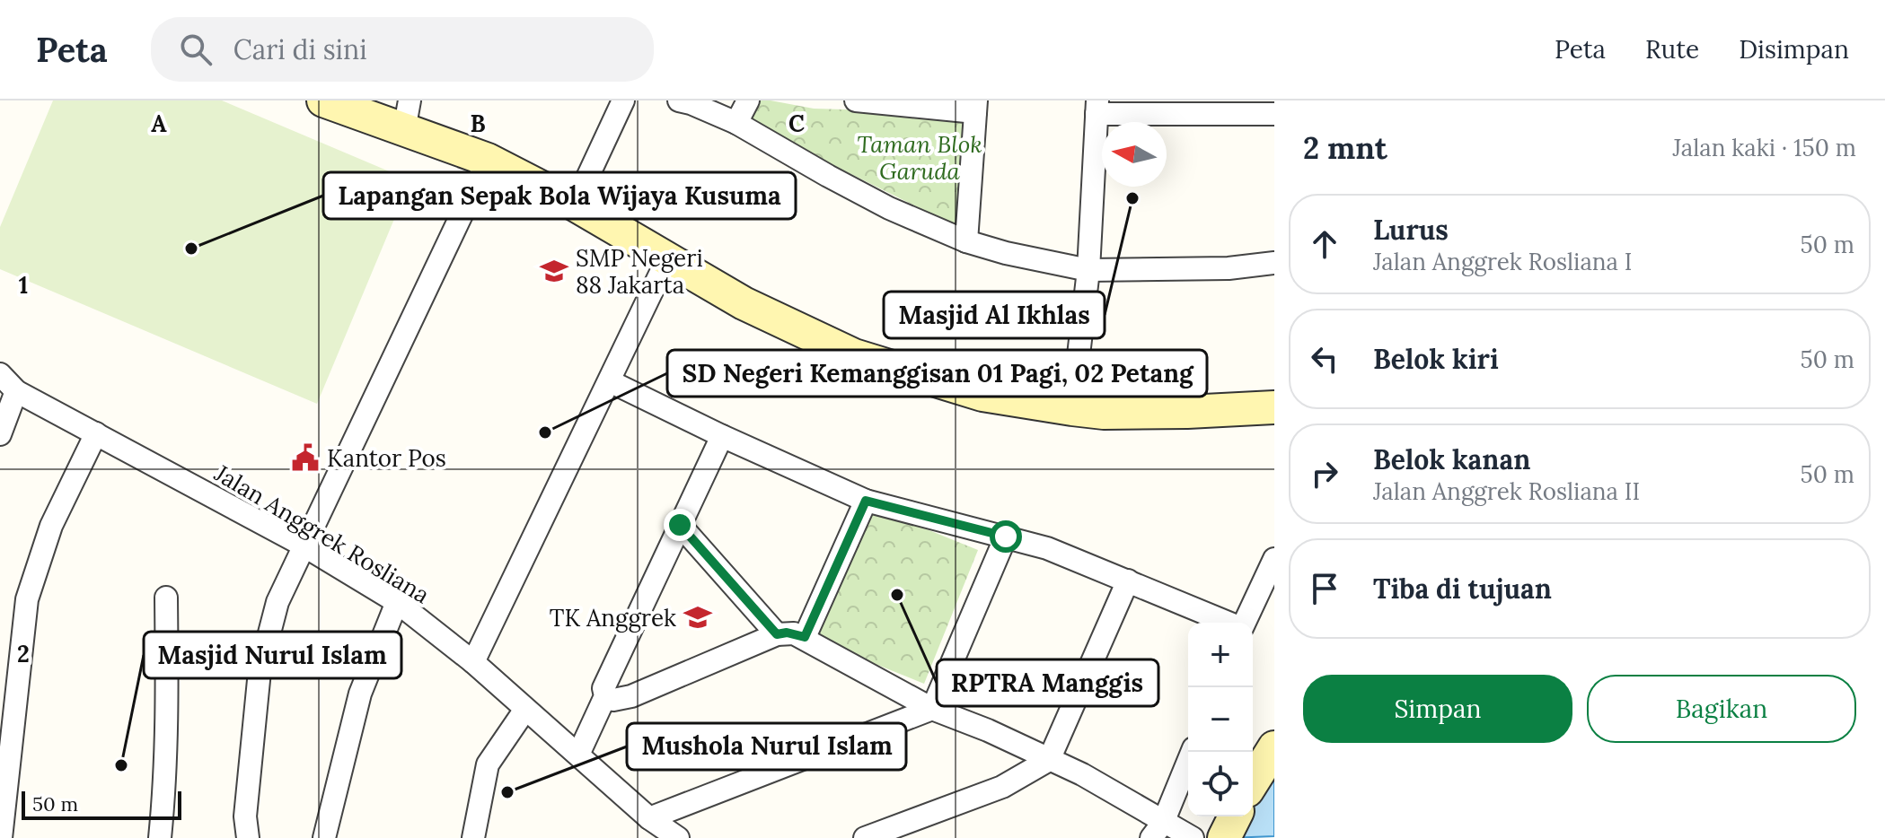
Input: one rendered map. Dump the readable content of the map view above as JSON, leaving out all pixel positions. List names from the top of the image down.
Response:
{
  "streets": {
    "street": ["Jalan Anggrek Rosliana"]
  },
  "parks": ["Taman Blok Garuda"],
  "places": {
    "other": [
      "Masjid Al Ikhlas",
      "Lapangan Sepak Bola Wijaya Kusuma",
      "SD Negeri Kemanggisan 01 Pagi, 02 Petang",
      "RPTRA Manggis",
      "Masjid Nurul Islam",
      "Mushola Nurul Islam"
    ],
    "school or university": ["SMP Negeri 88 Jakarta", "TK Anggrek"],
    "public building": ["Kantor Pos"]
  },
  "scale_bar": "50 m",
  "north": "left",
  "page": {
    "header": "Peta",
    "search": "Cari di sini",
    "nav": ["Peta", "Rute", "Disimpan"],
    "heading": ["2 mnt", "Jalan kaki · 150 m"],
    "list": [
      ["Lurus", "Jalan Anggrek Rosliana I", "50 m"],
      ["Belok kiri", "50 m"],
      ["Belok kanan", "Jalan Anggrek Rosliana II", "50 m"],
      "Tiba di tujuan"
    ],
    "map_buttons": ["+", "−"],
    "buttons": ["Simpan", "Bagikan"],
    "scale": "50 m"
  },
  "grid": {
    "columns": ["A", "B", "C"],
    "rows": ["1", "2"]
  }
}
